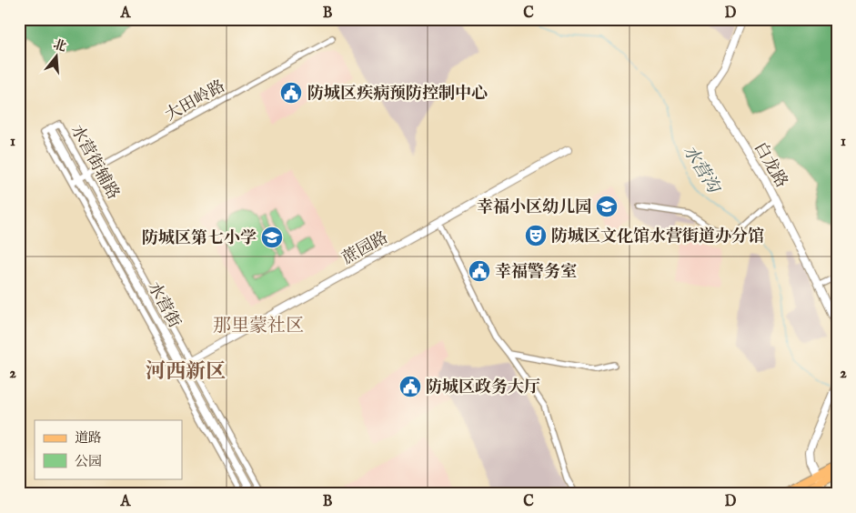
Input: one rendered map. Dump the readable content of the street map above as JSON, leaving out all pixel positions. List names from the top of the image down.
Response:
{
  "streets": {
    "street": [
      "大田岭路",
      "水营街辅路",
      "白龙路",
      "蔗园路",
      "水营街"
    ]
  },
  "crossings": [
    ["大田岭路", "水营街辅路"],
    ["大田岭路", "水营街"],
    ["水营街辅路", "蔗园路"],
    ["水营街辅路", "水营街"],
    ["蔗园路", "水营街"]
  ],
  "districts": ["那里蒙社区", "河西新区"],
  "water": ["水营沟"],
  "places": {
    "public building": ["防城区疾病预防控制中心", "幸福警务室", "防城区政务大厅"],
    "school or university": ["幸福小区幼儿园", "防城区第七小学"],
    "theatre": ["防城区文化馆水营街道办分馆"]
  },
  "legend": ["道路", "公园"],
  "north": "top",
  "grid": {
    "columns": [
      "A",
      "B",
      "C",
      "D"
    ],
    "rows": ["1", "2"]
  }
}
